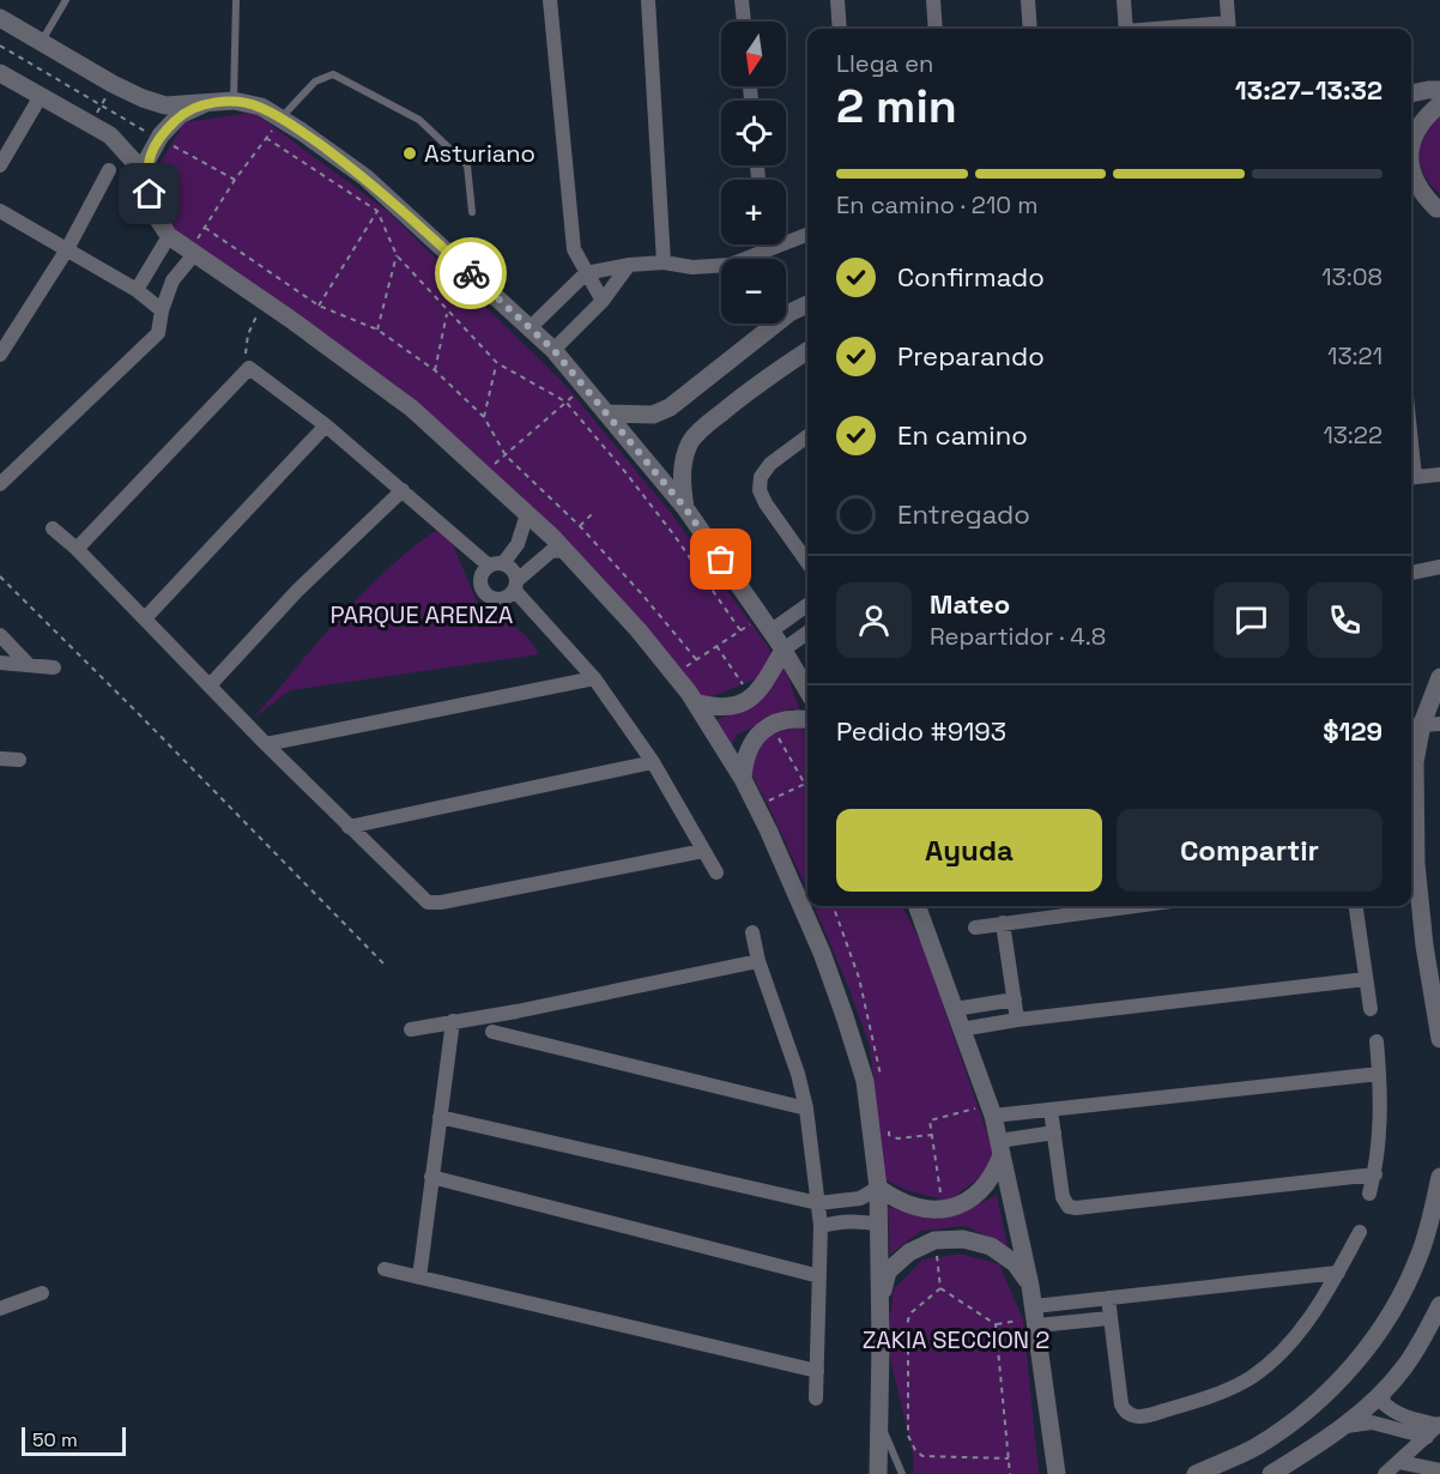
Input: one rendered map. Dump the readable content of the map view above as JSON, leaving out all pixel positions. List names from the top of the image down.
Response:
{
  "parks": ["PARQUE ARENZA", "ZAKIA SECCION 2"],
  "places": ["Asturiano"],
  "scale_bar": "50 m",
  "north": "bottom",
  "page": {
    "map_buttons": ["+", "−"],
    "heading": ["2 min", "Llega en", "13:27–13:32"],
    "panel": [
      "Mateo",
      "Repartidor · 4.8",
      "Pedido #9193",
      "$129"
    ],
    "bar": "En camino · 210 m",
    "list": [
      ["Confirmado", "13:08"],
      ["Preparando", "13:21"],
      ["En camino", "13:22"],
      "Entregado"
    ],
    "buttons": ["Ayuda", "Compartir"],
    "scale": "50 m"
  }
}
